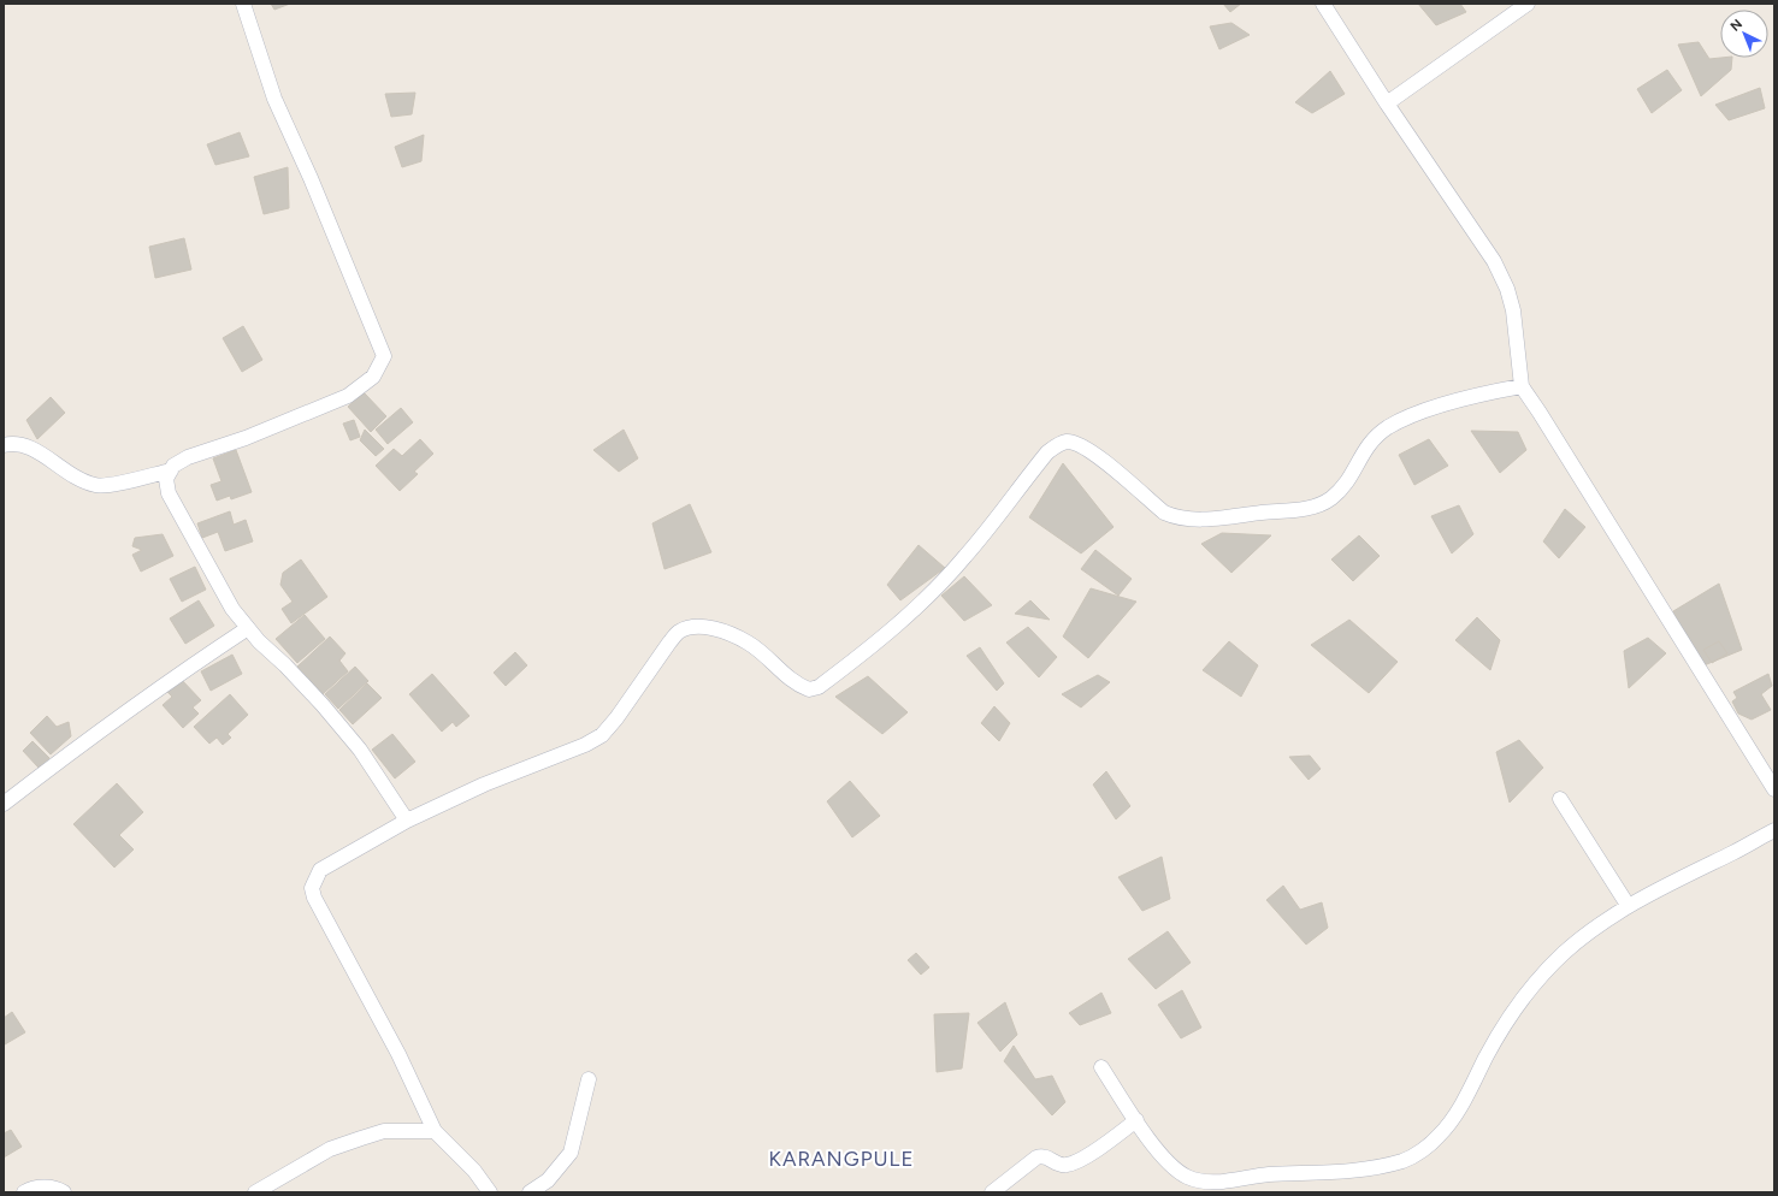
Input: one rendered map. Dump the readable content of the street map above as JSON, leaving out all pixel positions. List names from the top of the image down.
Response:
{
  "districts": ["KARANGPULE"],
  "north": "top left"
}
